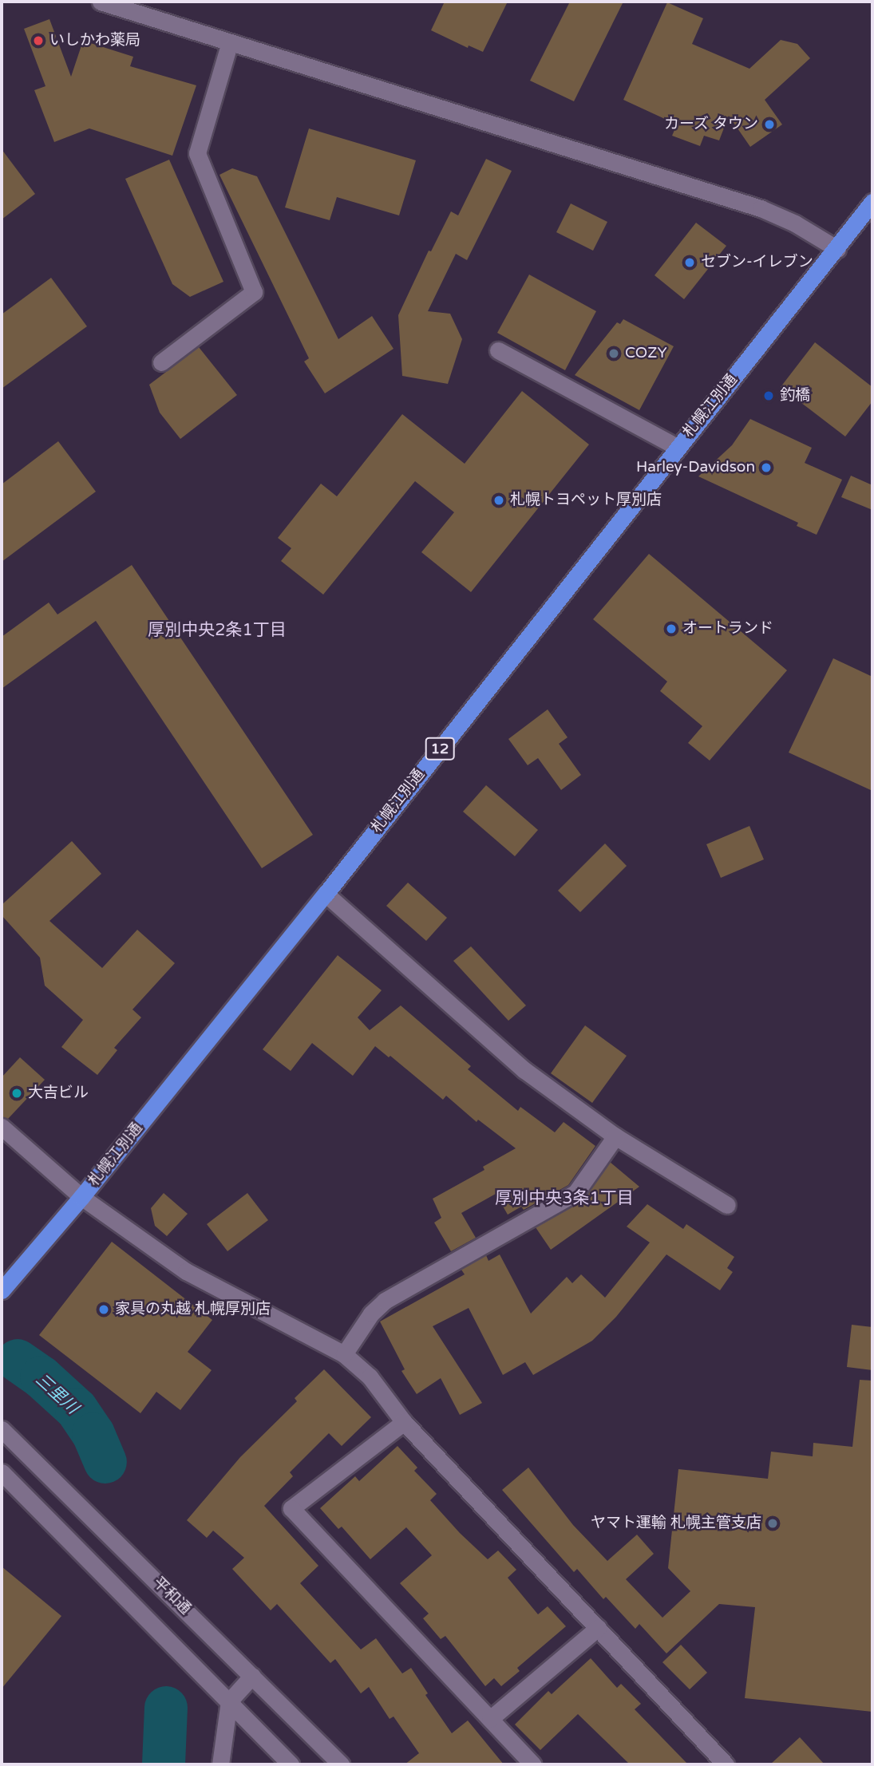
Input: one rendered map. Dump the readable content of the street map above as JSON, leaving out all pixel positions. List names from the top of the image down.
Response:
{
  "streets": {
    "highway": ["札幌江別通", "12"],
    "street": ["平和通"]
  },
  "districts": ["厚別中央2条1丁目", "厚別中央3条1丁目"],
  "water": ["三里川"],
  "places": [
    "いしかわ薬局",
    "カーズ タウン",
    "セブン-イレブン",
    "COZY",
    "釣橋",
    "Harley-Davidson",
    "札幌トヨペット厚別店",
    "オートランド",
    "大吉ビル",
    "家具の丸越 札幌厚別店",
    "ヤマト運輸 札幌主管支店"
  ]
}
